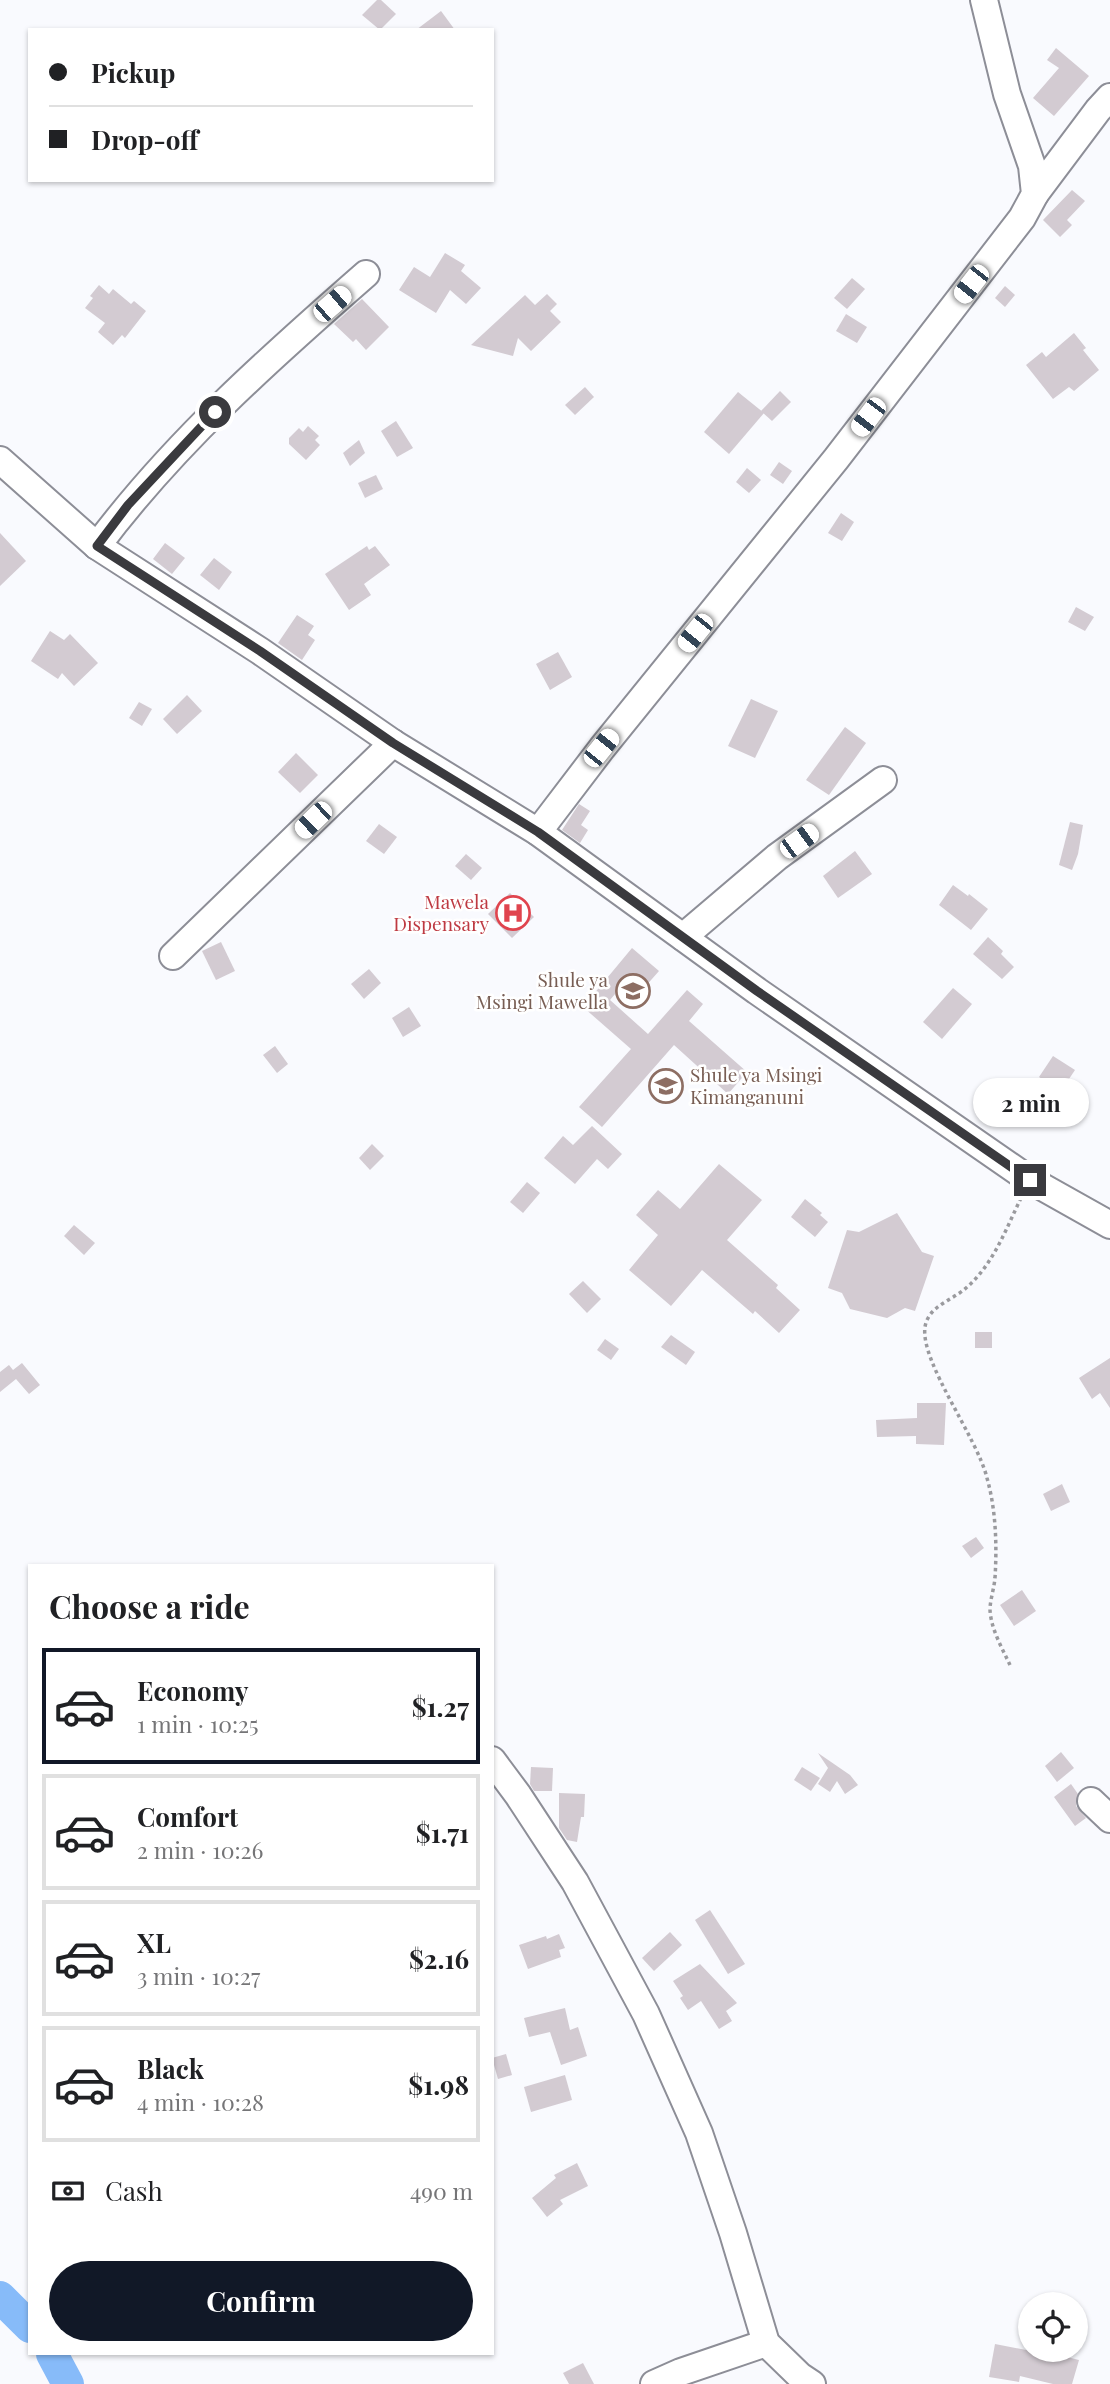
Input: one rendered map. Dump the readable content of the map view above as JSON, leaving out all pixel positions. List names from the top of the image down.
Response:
{
  "places": {
    "hospital": ["Mawela Dispensary"],
    "school or university": ["Shule ya Msingi Mawella", "Shule ya Msingi Kimanganuni"]
  },
  "page": {
    "banner": ["Pickup", "Drop-off"],
    "bubble": "2 min",
    "heading": "Choose a ride",
    "list": [
      {
        "name": "Economy",
        "note": "1 min · 10:25",
        "value": "$1.27"
      },
      {
        "name": "Comfort",
        "note": "2 min · 10:26",
        "value": "$1.71"
      },
      {
        "name": "XL",
        "note": "3 min · 10:27",
        "value": "$2.16"
      },
      {
        "name": "Black",
        "note": "4 min · 10:28",
        "value": "$1.98"
      }
    ],
    "pay": ["Cash", "490 m"],
    "buttons": "Confirm"
  }
}
